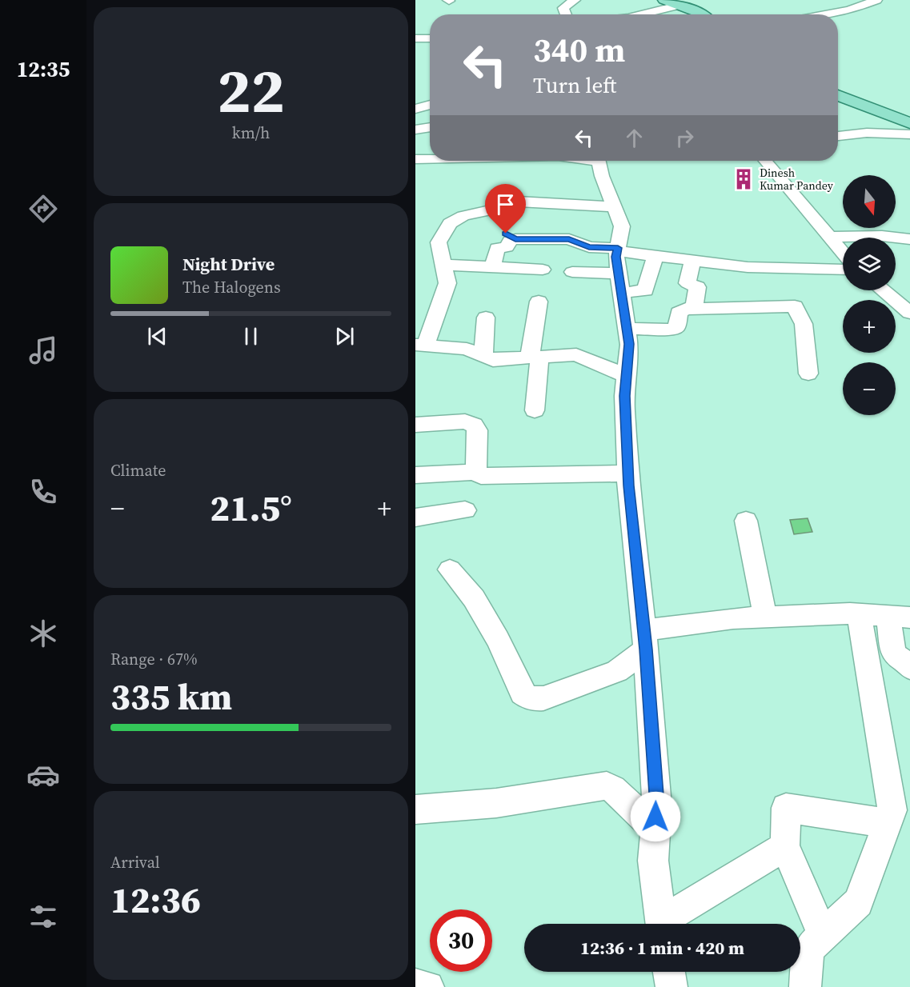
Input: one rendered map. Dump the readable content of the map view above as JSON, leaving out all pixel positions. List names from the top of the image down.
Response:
{
  "places": {
    "building": ["Dinesh Kumar Pandey"]
  },
  "north": "bottom",
  "page": {
    "tabs": "12:35",
    "tile": [
      ["22", "km/h"],
      "Climate",
      ["Range · 67%", "335 km"],
      ["Arrival", "12:36"]
    ],
    "turn": ["340 m", "Turn left"],
    "map_buttons": ["+", "−"],
    "song": ["Night Drive", "The Halogens"],
    "heat": ["−", "21.5°", "+"],
    "limit": "30",
    "trip": "12:36 · 1 min · 420 m"
  }
}
